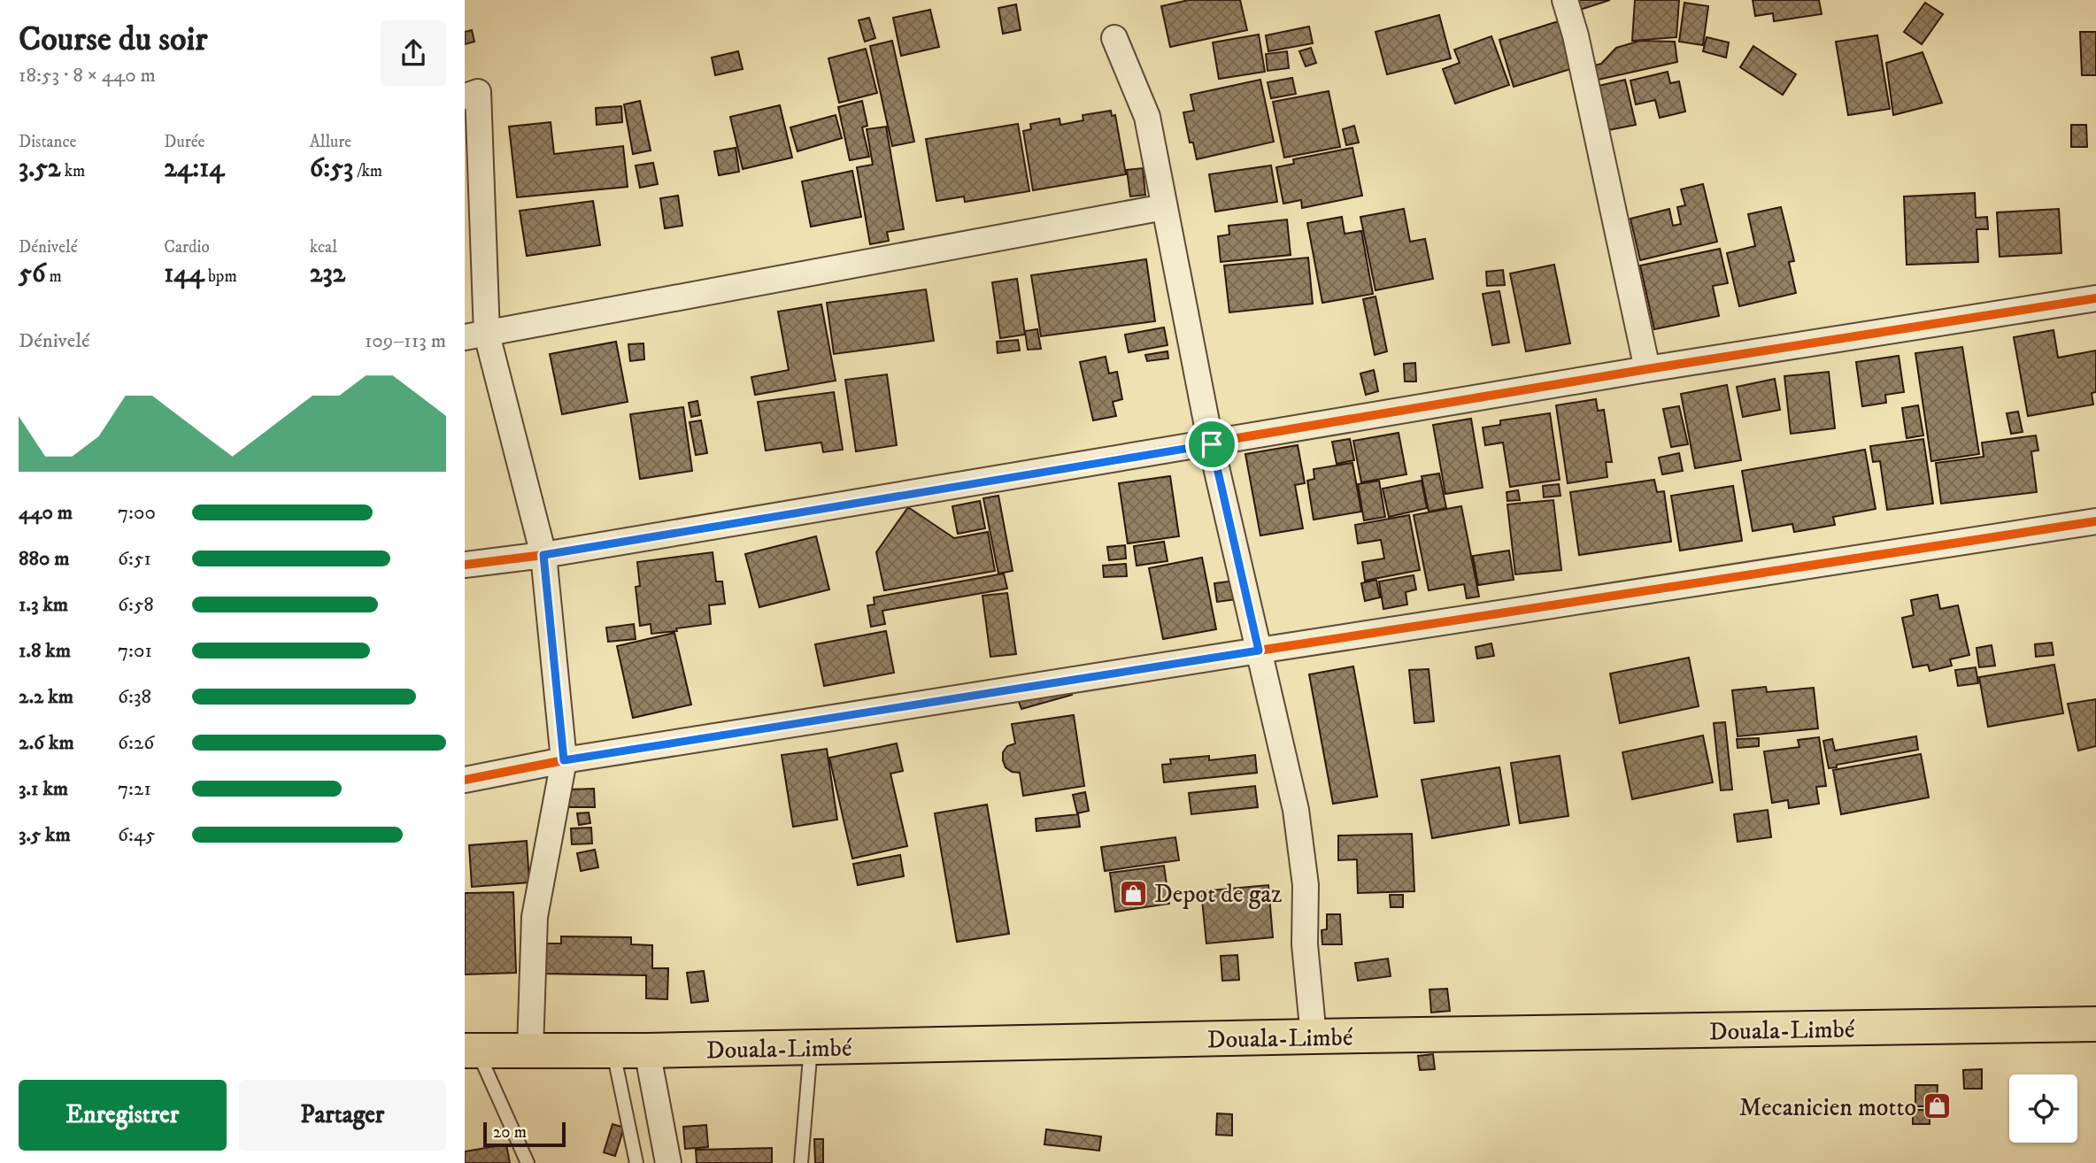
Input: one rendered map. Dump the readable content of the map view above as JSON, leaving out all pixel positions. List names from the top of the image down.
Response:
{
  "streets": {
    "highway": ["Douala-Limbé"]
  },
  "places": {
    "shop": ["Depot de gaz", "Mecanicien motto"]
  },
  "scale_bar": "20 m",
  "page": {
    "heading": ["Course du soir", "18:53 · 8 × 440 m"],
    "stats": [
      ["Distance", "3.52 km"],
      ["Durée", "24:14"],
      ["Allure", "6:53 /km"],
      ["Dénivelé", "56 m"],
      ["Cardio", "144 bpm"],
      ["kcal", "232"]
    ],
    "chart": ["Dénivelé", "109–113 m"],
    "list": [
      {
        "name": "440 m",
        "note": "7:00"
      },
      {
        "name": "880 m",
        "note": "6:51"
      },
      {
        "name": "1.3 km",
        "note": "6:58"
      },
      {
        "name": "1.8 km",
        "note": "7:01"
      },
      {
        "name": "2.2 km",
        "note": "6:38"
      },
      {
        "name": "2.6 km",
        "note": "6:26"
      },
      {
        "name": "3.1 km",
        "note": "7:21"
      },
      {
        "name": "3.5 km",
        "note": "6:45"
      }
    ],
    "buttons": ["Enregistrer", "Partager"],
    "scale": "20 m"
  }
}
